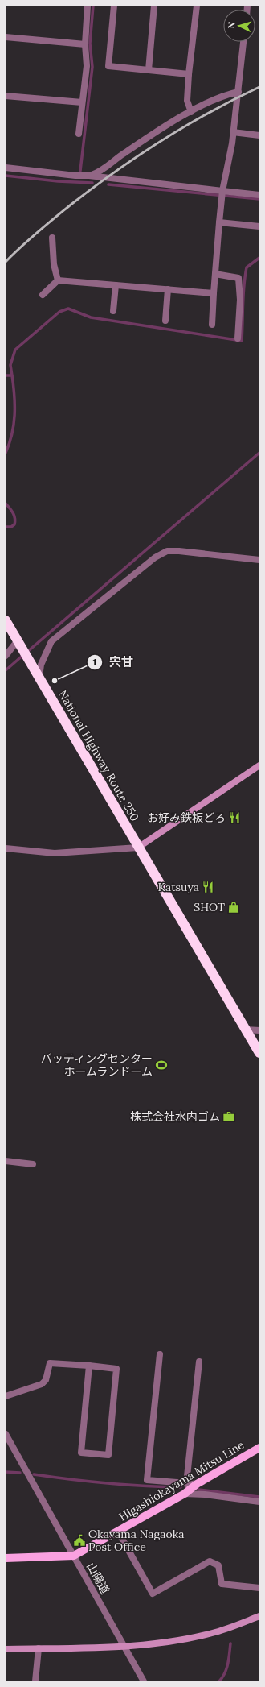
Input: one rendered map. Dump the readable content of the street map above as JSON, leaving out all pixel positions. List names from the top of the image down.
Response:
{
  "streets": {
    "highway": ["National Highway Route 250"],
    "main road": ["Higashiokayama Mitsu Line"],
    "street": ["山陽道"]
  },
  "crossings": [
    ["Higashiokayama Mitsu Line", "山陽道"]
  ],
  "places": {
    "other": ["宍甘"],
    "restaurant": ["お好み鉄板どろ", "Katsuya"],
    "shop": ["SHOT"],
    "sports": ["バッティングセンター ホームランドーム"],
    "office": ["株式会社水内ゴム"],
    "public building": ["Okayama Nagaoka Post Office"]
  },
  "north": "left"
}
